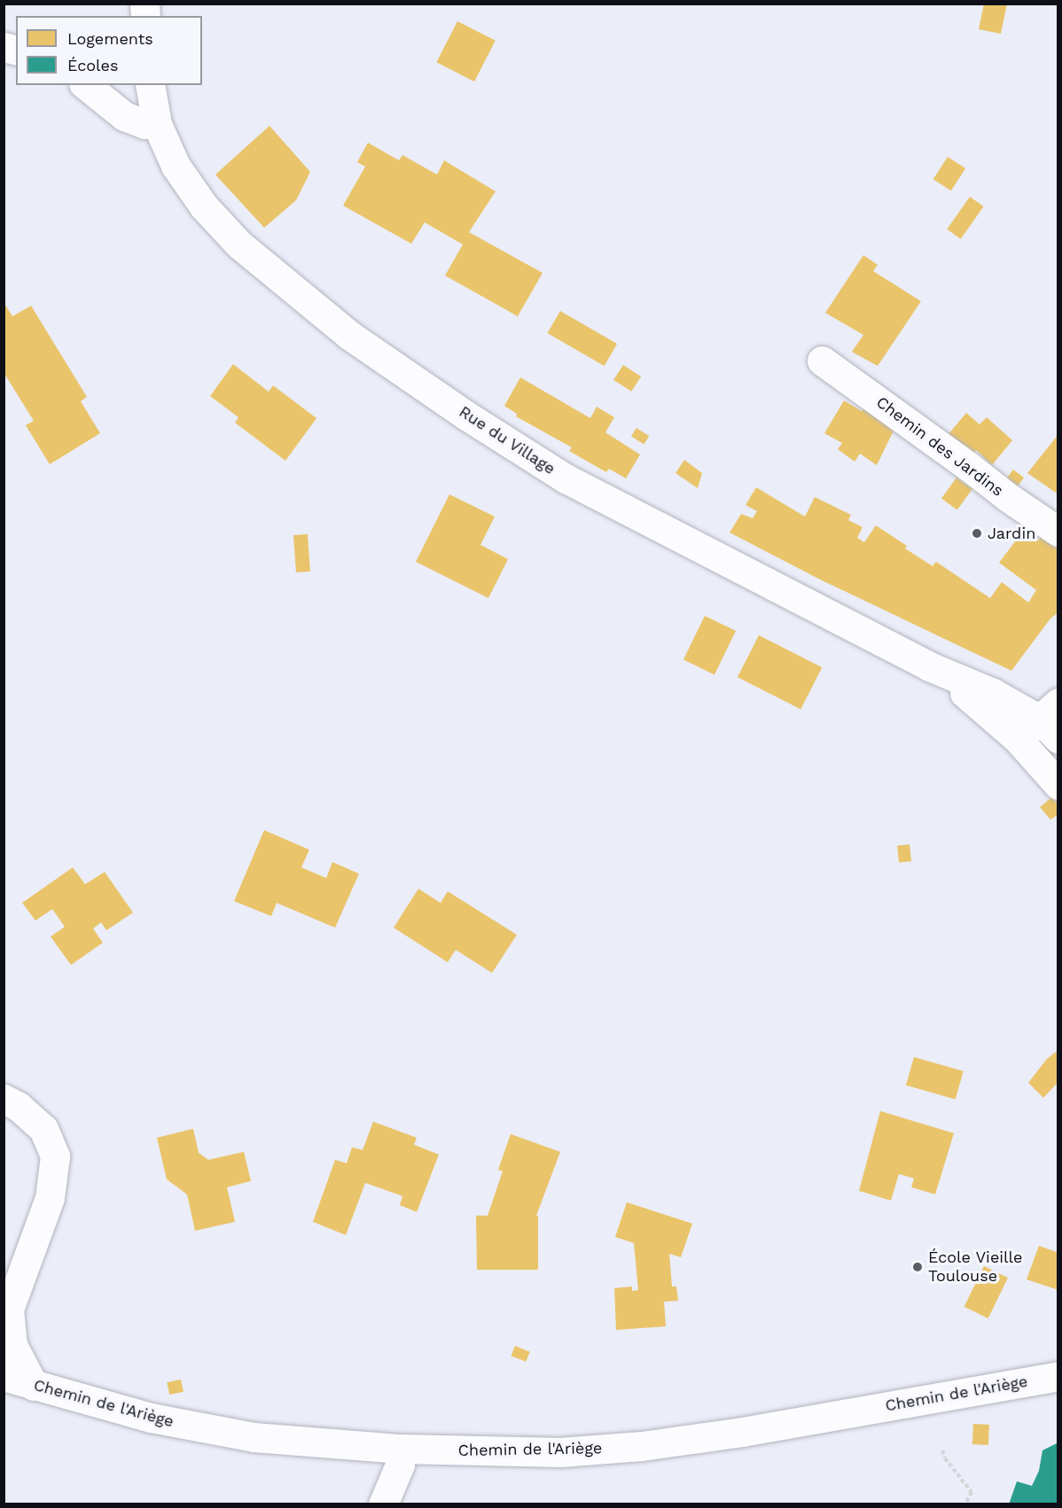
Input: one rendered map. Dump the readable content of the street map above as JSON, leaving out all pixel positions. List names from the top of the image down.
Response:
{
  "streets": {
    "street": ["Rue du Village", "Chemin des Jardins", "Chemin de l'Ariège"]
  },
  "places": ["Jardin", "École Vieille Toulouse"],
  "legend": ["Logements", "Écoles"]
}
